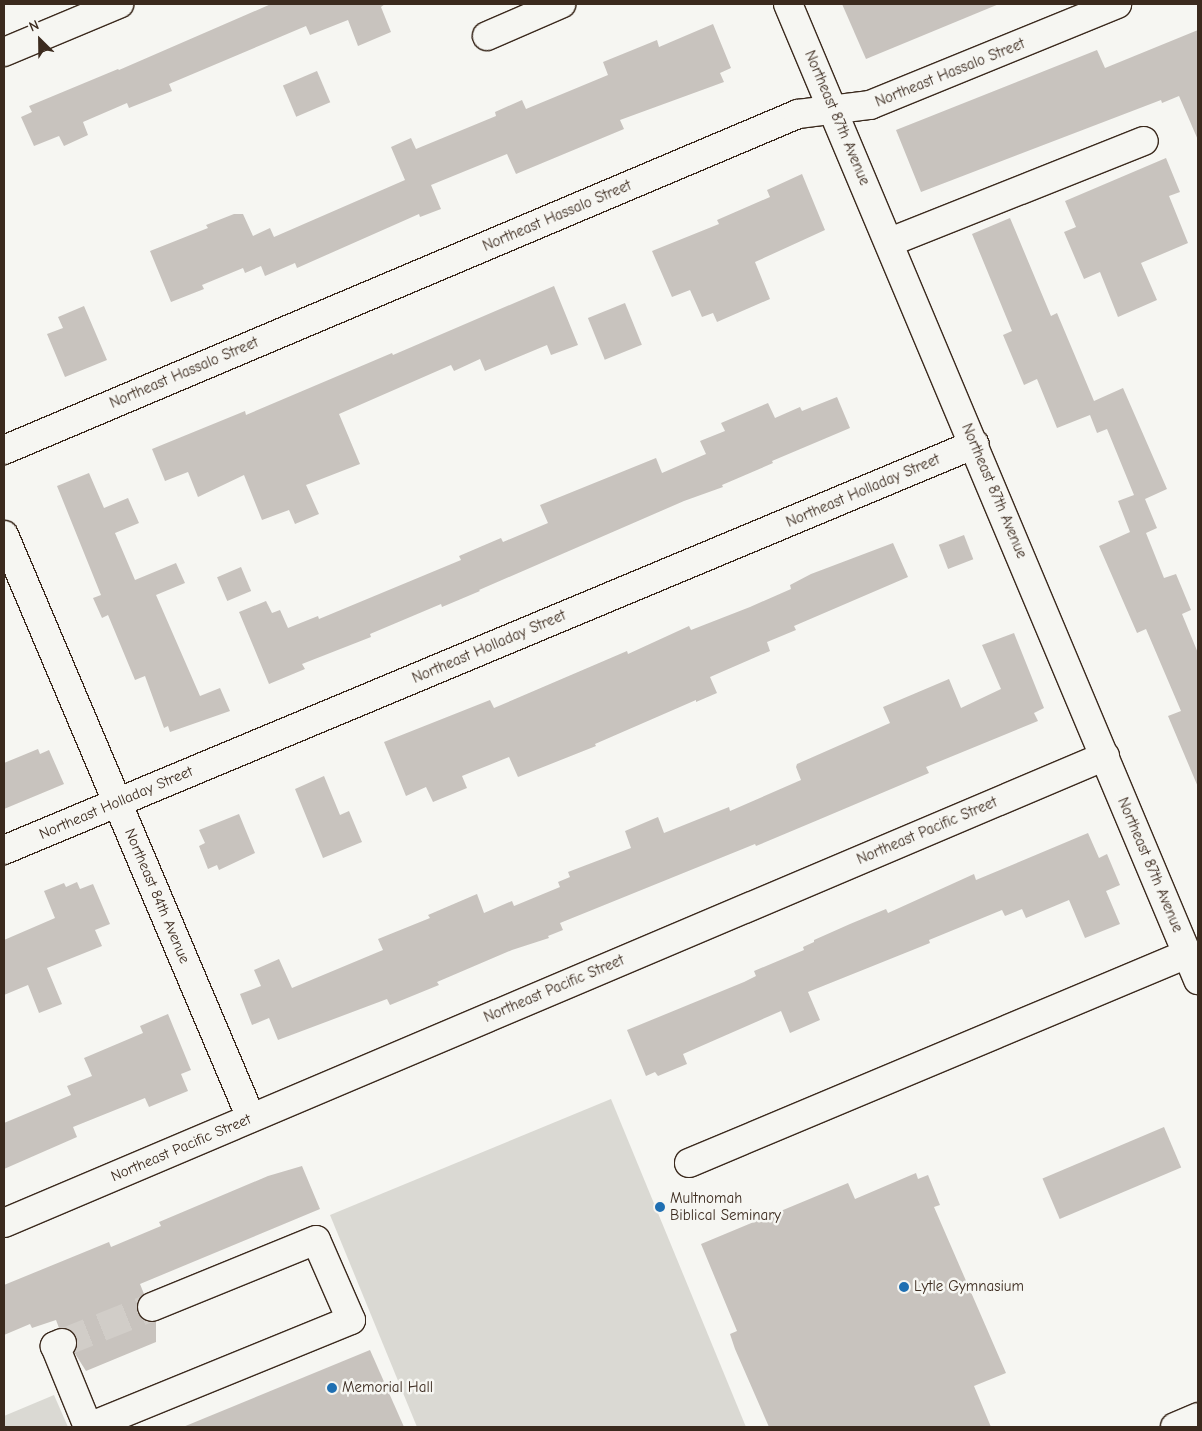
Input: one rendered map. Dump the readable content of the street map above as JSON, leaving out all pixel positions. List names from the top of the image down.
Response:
{
  "streets": {
    "street": [
      "Northeast Hassalo Street",
      "Northeast 87th Avenue",
      "Northeast Holladay Street",
      "Northeast Pacific Street",
      "Northeast 84th Avenue"
    ]
  },
  "crossings": [
    ["Northeast Hassalo Street", "Northeast 87th Avenue"],
    ["Northeast 87th Avenue", "Northeast Holladay Street"],
    ["Northeast 87th Avenue", "Northeast Pacific Street"],
    ["Northeast Holladay Street", "Northeast 84th Avenue"],
    ["Northeast Pacific Street", "Northeast 84th Avenue"]
  ],
  "places": ["Multnomah Biblical Seminary", "Lytle Gymnasium", "Memorial Hall"],
  "north": "top left"
}
